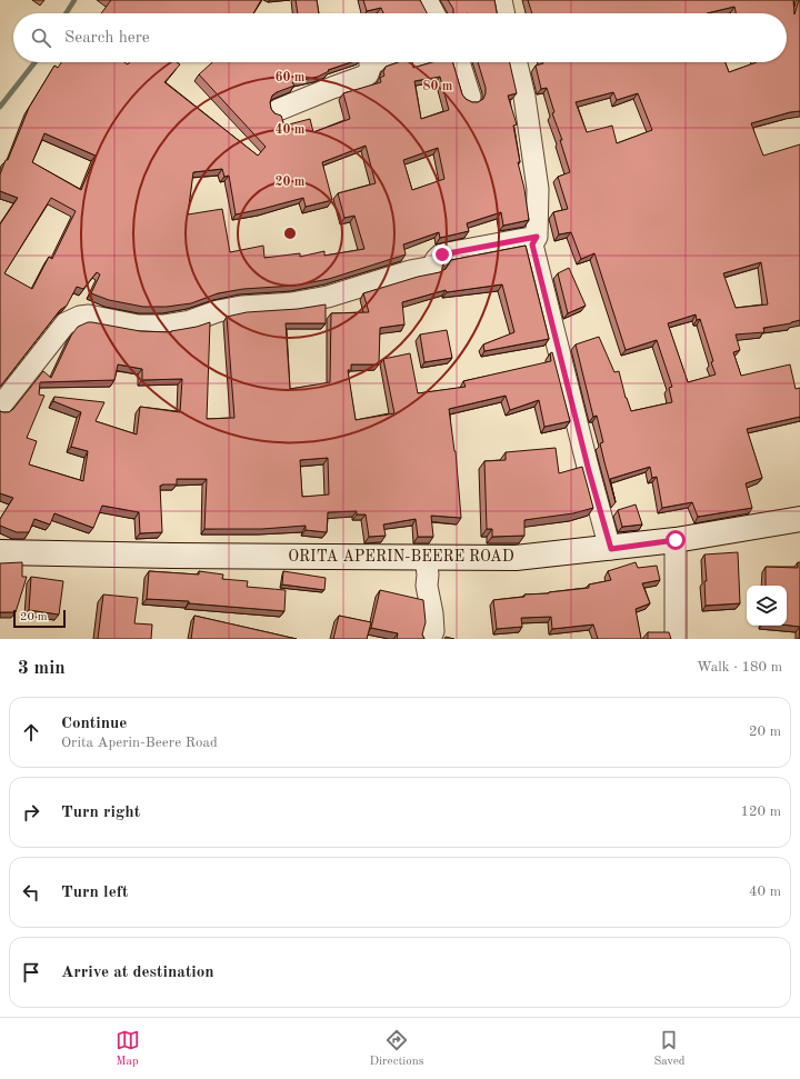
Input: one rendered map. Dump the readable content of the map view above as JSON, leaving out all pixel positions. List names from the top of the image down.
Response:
{
  "streets": {
    "main road": ["ORITA APERIN-BEERE ROAD"]
  },
  "scale_bar": "20 m",
  "page": {
    "search": "Search here",
    "scale": "20 m",
    "heading": ["3 min", "Walk · 180 m"],
    "list": [
      ["Continue", "Orita Aperin-Beere Road", "20 m"],
      ["Turn right", "120 m"],
      ["Turn left", "40 m"],
      "Arrive at destination"
    ],
    "nav": ["Map", "Directions", "Saved"]
  },
  "rings": [
    "60 m",
    "80 m",
    "40 m",
    "20 m"
  ]
}
